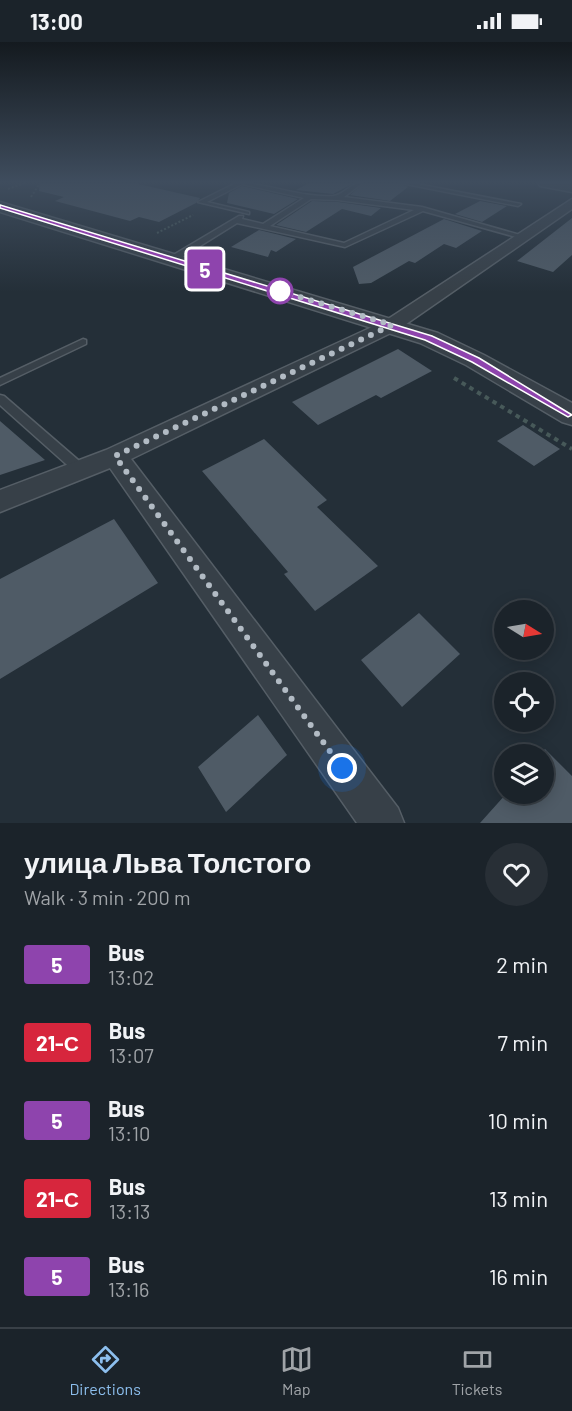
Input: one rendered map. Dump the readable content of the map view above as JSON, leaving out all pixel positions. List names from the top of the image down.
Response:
{
  "lines": ["bus line 5"],
  "north": "right",
  "page": {
    "status": "13:00",
    "on_map": "5",
    "heading": ["улица Льва Толстого", "Walk · 3 min · 200 m"],
    "list": [
      {
        "mark": "5",
        "name": "Bus",
        "note": "13:02",
        "value": "2 min"
      },
      {
        "mark": "21-С",
        "name": "Bus",
        "note": "13:07",
        "value": "7 min"
      },
      {
        "mark": "5",
        "name": "Bus",
        "note": "13:10",
        "value": "10 min"
      },
      {
        "mark": "21-С",
        "name": "Bus",
        "note": "13:13",
        "value": "13 min"
      },
      {
        "mark": "5",
        "name": "Bus",
        "note": "13:16",
        "value": "16 min"
      }
    ],
    "tabs": ["Directions", "Map", "Tickets"]
  }
}
